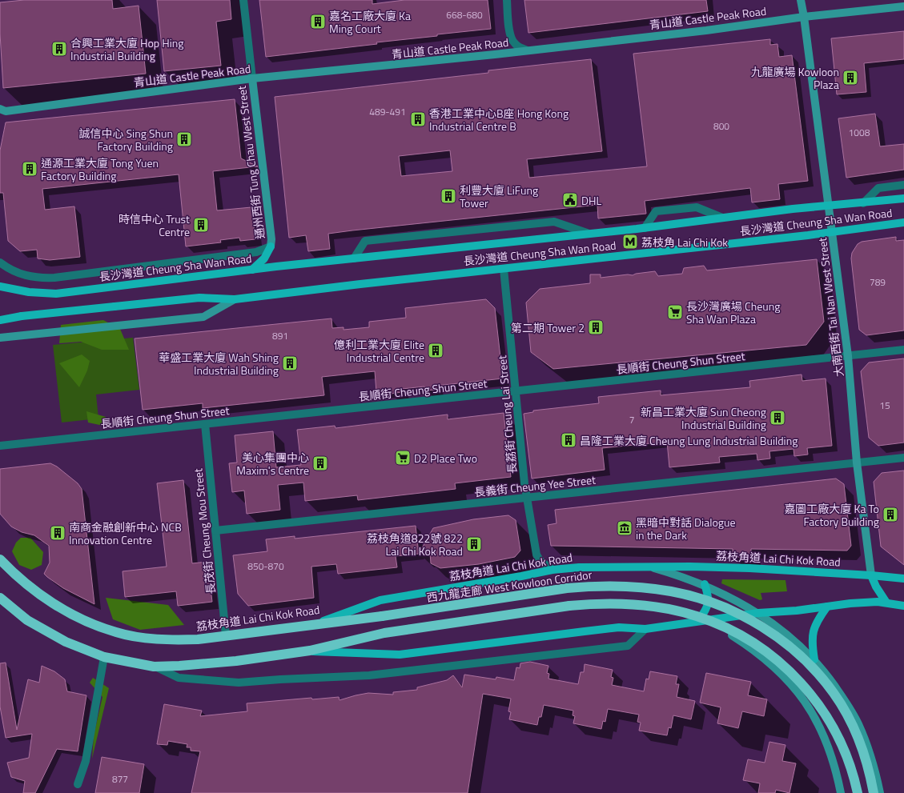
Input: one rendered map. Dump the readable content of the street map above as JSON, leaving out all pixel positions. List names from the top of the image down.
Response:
{
  "streets": {
    "highway": ["荔枝角道 Lai Chi Kok Road", "西九龍走廊 West Kowloon Corridor"],
    "main road": ["長沙灣道 Cheung Sha Wan Road"],
    "street": [
      "青山道 Castle Peak Road",
      "通州西街 Tung Chau West Street",
      "大南西街 Tai Nan West Street",
      "長順街 Cheung Shun Street",
      "長荔街 Cheung Lai Street",
      "長義街 Cheung Yee Street",
      "長茂街 Cheung Mou Street"
    ]
  },
  "crossings": [
    ["青山道 Castle Peak Road", "通州西街 Tung Chau West Street"],
    ["青山道 Castle Peak Road", "大南西街 Tai Nan West Street"],
    ["通州西街 Tung Chau West Street", "長沙灣道 Cheung Sha Wan Road"],
    ["長沙灣道 Cheung Sha Wan Road", "大南西街 Tai Nan West Street"],
    ["長沙灣道 Cheung Sha Wan Road", "長荔街 Cheung Lai Street"],
    ["大南西街 Tai Nan West Street", "長順街 Cheung Shun Street"],
    ["大南西街 Tai Nan West Street", "長義街 Cheung Yee Street"],
    ["大南西街 Tai Nan West Street", "荔枝角道 Lai Chi Kok Road"],
    ["長順街 Cheung Shun Street", "長荔街 Cheung Lai Street"],
    ["長順街 Cheung Shun Street", "長茂街 Cheung Mou Street"],
    ["長荔街 Cheung Lai Street", "長義街 Cheung Yee Street"],
    ["長荔街 Cheung Lai Street", "荔枝角道 Lai Chi Kok Road"],
    ["長義街 Cheung Yee Street", "長茂街 Cheung Mou Street"],
    ["長茂街 Cheung Mou Street", "荔枝角道 Lai Chi Kok Road"],
    ["荔枝角道 Lai Chi Kok Road", "西九龍走廊 West Kowloon Corridor"]
  ],
  "places": {
    "building": [
      "嘉名工廠大廈 Ka Ming Court",
      "合興工業大廈 Hop Hing Industrial Building",
      "九龍廣場 Kowloon Plaza",
      "香港工業中心B座 Hong Kong Industrial Centre B",
      "誠信中心 Sing Shun Factory Building",
      "通源工業大廈 Tong Yuen Factory Building",
      "利豐大廈 LiFung Tower",
      "時信中心 Trust Centre",
      "第二期 Tower 2",
      "億利工業大廈 Elite Industrial Centre",
      "華盛工業大廈 Wah Shing Industrial Building",
      "新昌工業大廈 Sun Cheong Industrial Building",
      "昌隆工業大廈 Cheung Lung Industrial Building",
      "美心集團中心 Maxim's Centre",
      "嘉圖工廠大廈 Ka To Factory Building",
      "南商金融創新中心 NCB Innovation Centre",
      "荔枝角道822號 822 Lai Chi Kok Road"
    ],
    "public building": ["DHL"],
    "metro station": ["荔枝角 Lai Chi Kok"],
    "supermarket": ["長沙灣廣場 Cheung Sha Wan Plaza", "D2 Place Two"],
    "museum": ["黑暗中對話 Dialogue in the Dark"]
  },
  "house_numbers": [
    "668-680",
    "489-491",
    "800",
    "1008",
    "789",
    "891",
    "15",
    "7",
    "850-870",
    "877"
  ]
}
